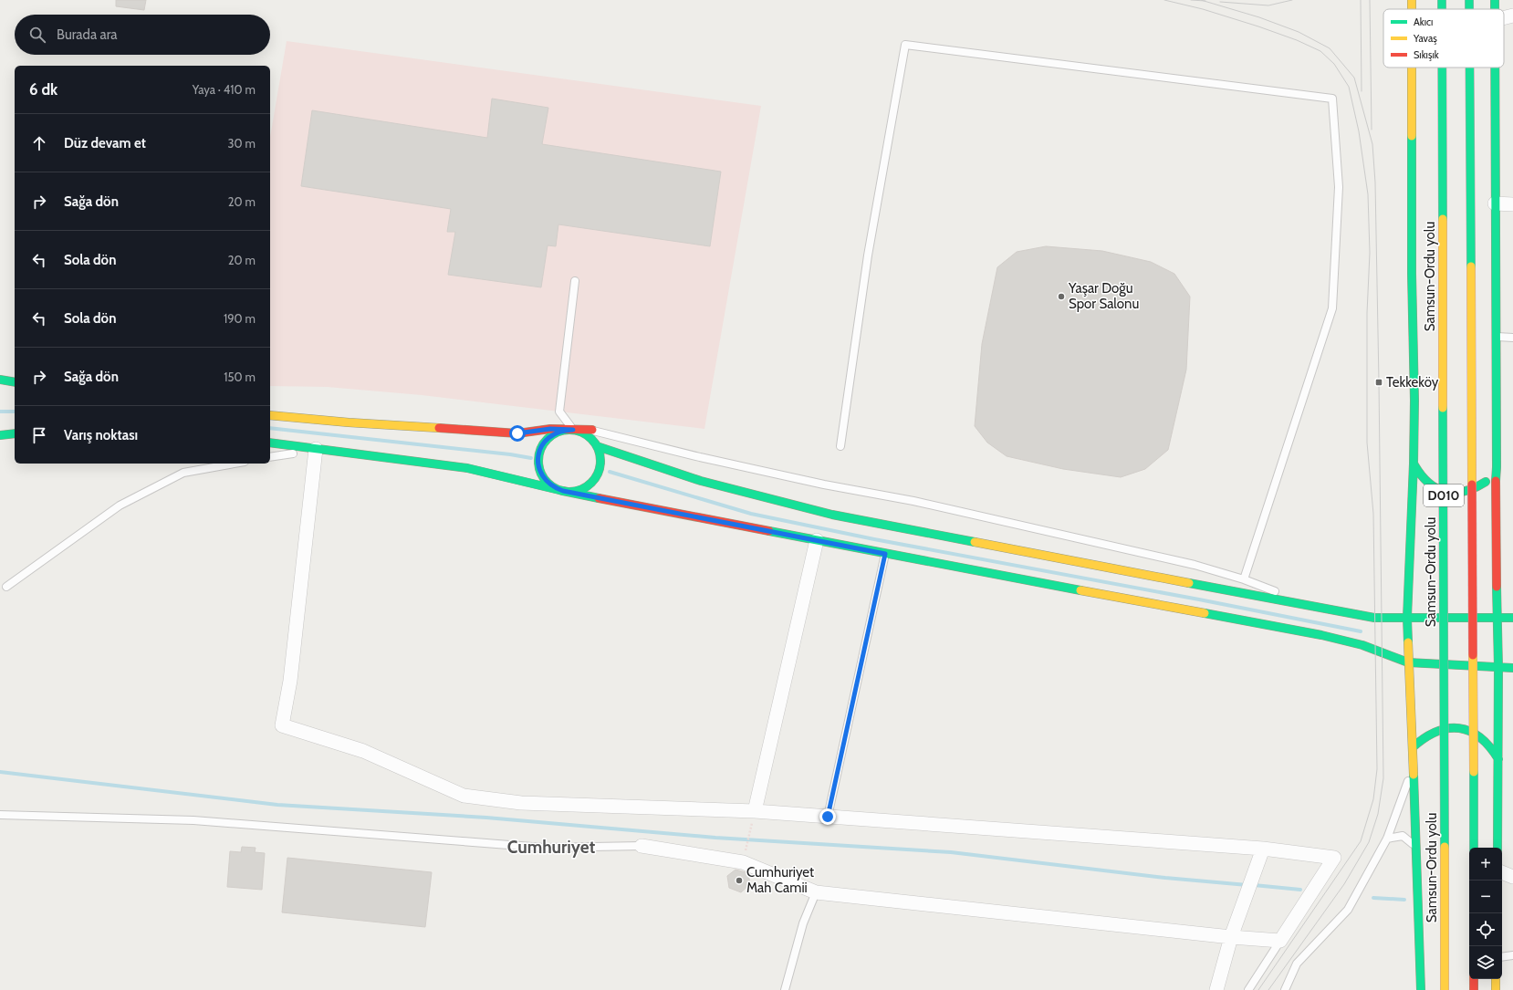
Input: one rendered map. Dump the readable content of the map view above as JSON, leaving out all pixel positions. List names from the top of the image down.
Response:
{
  "streets": {
    "main road": ["Samsun-Ordu yolu", "D010"]
  },
  "districts": ["Cumhuriyet"],
  "places": {
    "other": ["Yaşar Doğu Spor Salonu", "Cumhuriyet Mah Camii"],
    "transit": ["Tekkeköy"]
  },
  "legend": ["Akıcı", "Yavaş", "Sıkışık"],
  "page": {
    "search": "Burada ara",
    "heading": ["6 dk", "Yaya · 410 m"],
    "list": [
      ["Düz devam et", "30 m"],
      ["Sağa dön", "20 m"],
      ["Sola dön", "20 m"],
      ["Sola dön", "190 m"],
      ["Sağa dön", "150 m"],
      "Varış noktası"
    ],
    "map_buttons": ["+", "−"]
  }
}
